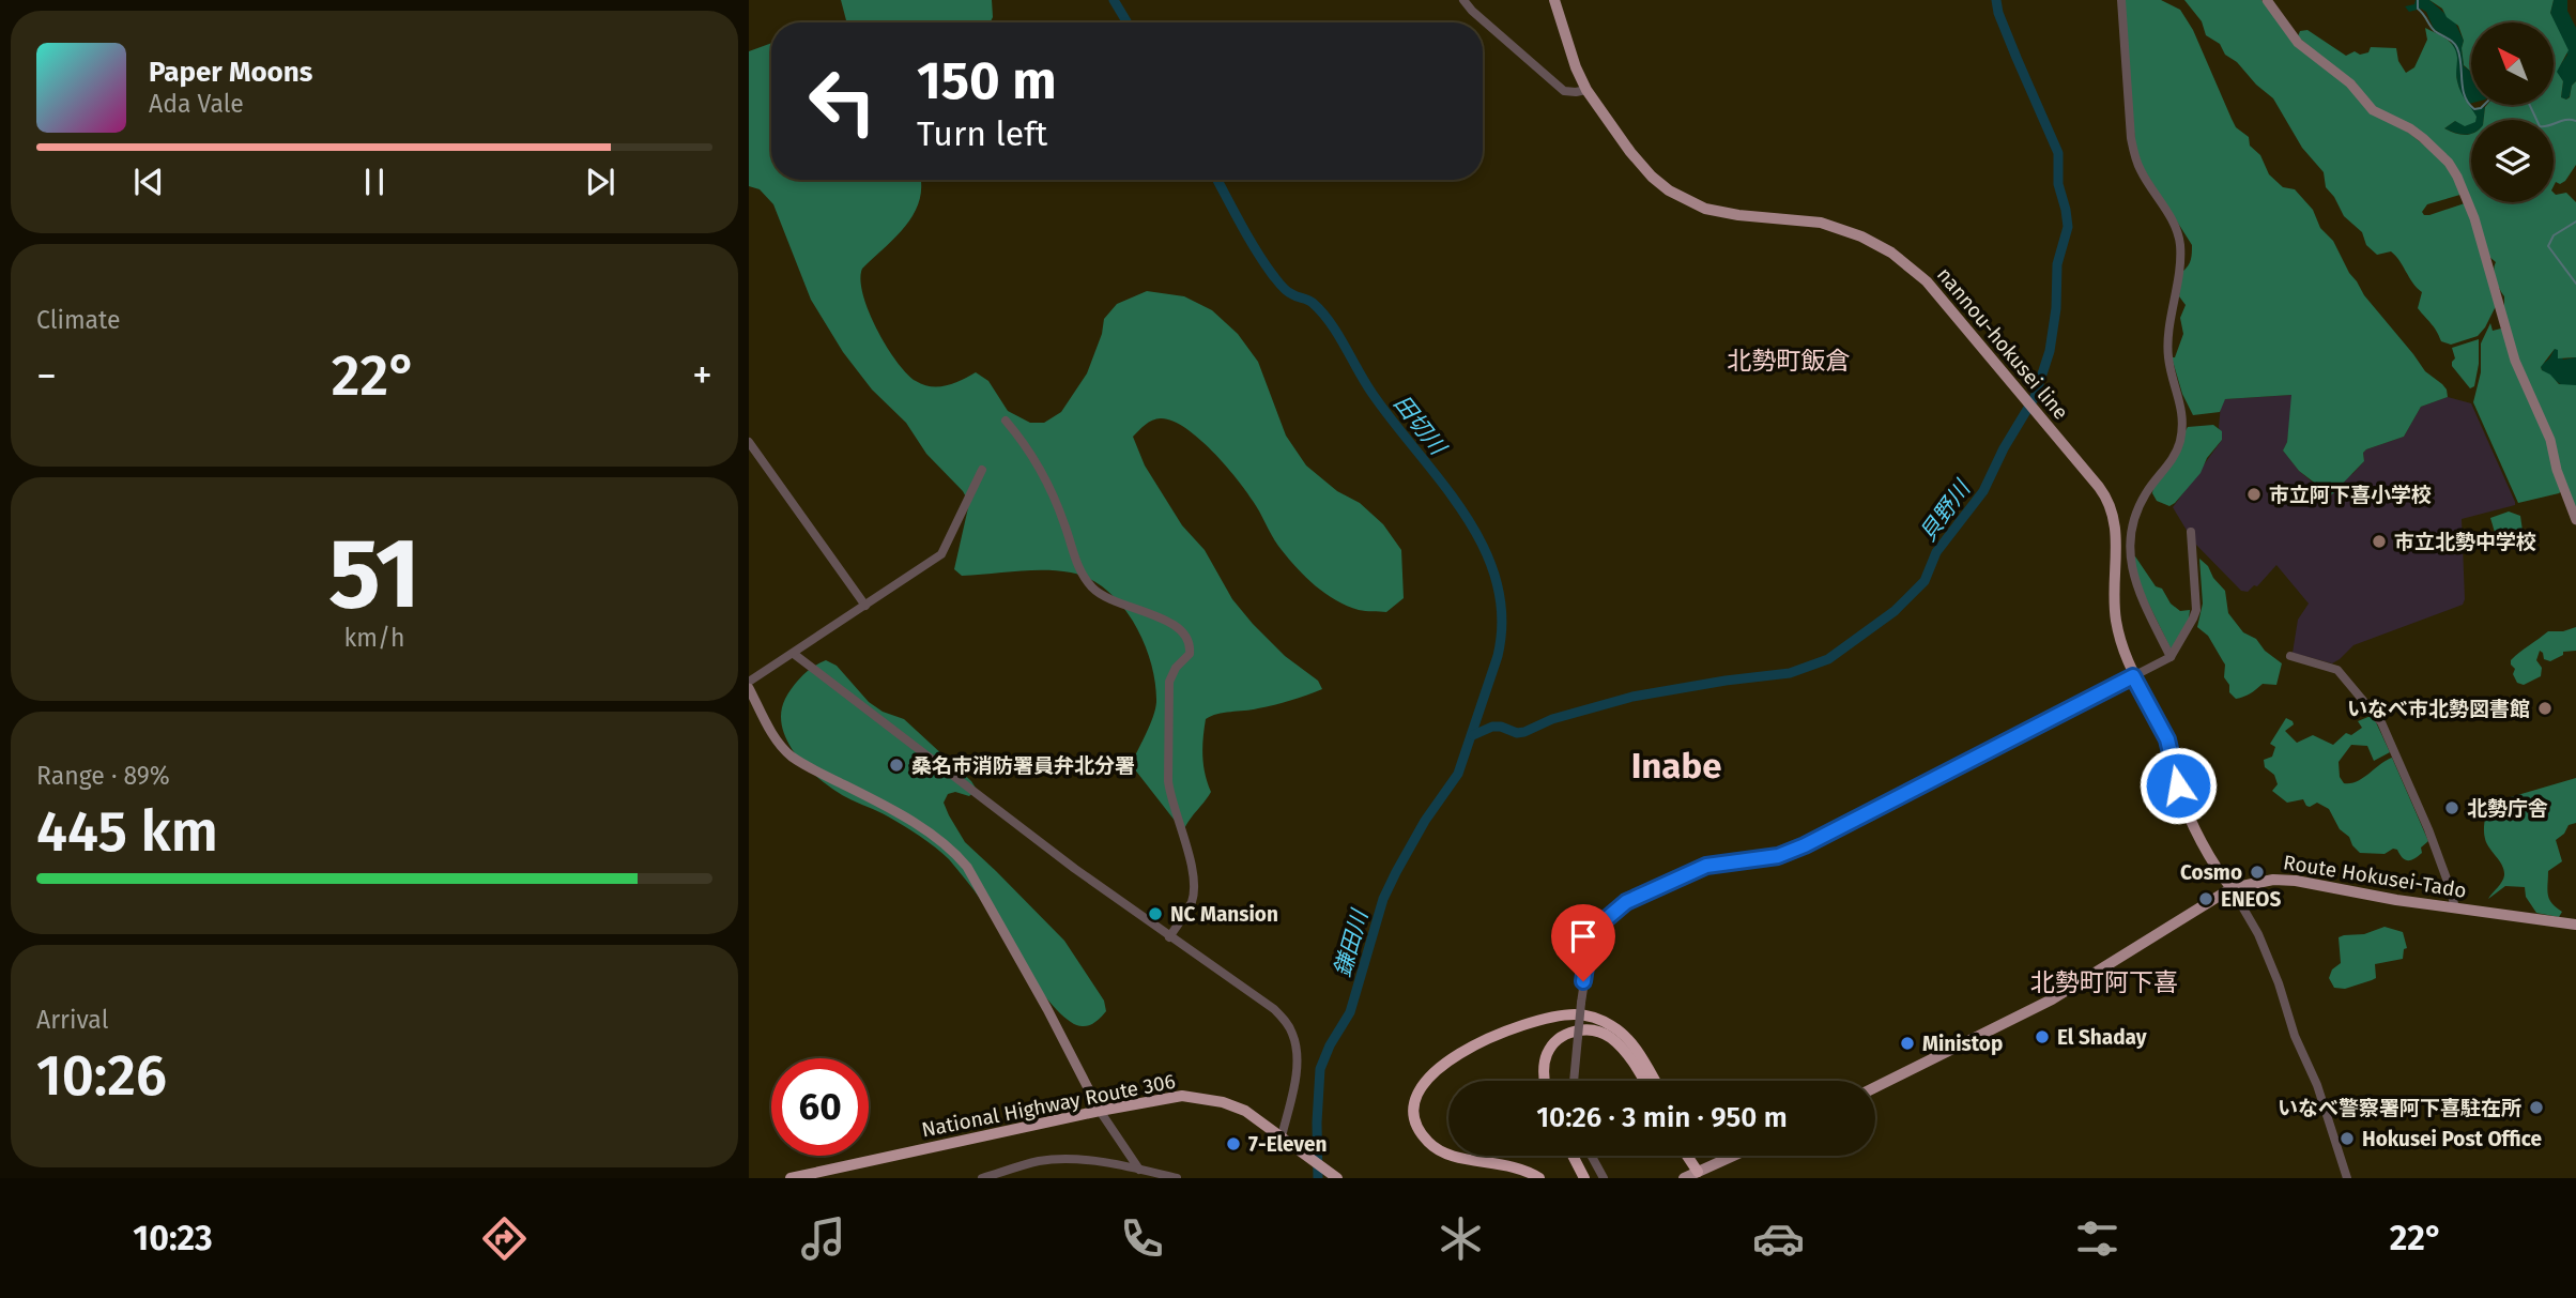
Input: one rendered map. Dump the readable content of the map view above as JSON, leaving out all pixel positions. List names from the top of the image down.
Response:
{
  "streets": {
    "highway": ["National Highway Route 306"],
    "main road": ["nannou-hokusei line", "Route Hokusei-Tado"]
  },
  "crossings": [
    ["nannou-hokusei line", "Route Hokusei-Tado"]
  ],
  "districts": ["北勢町飯倉", "Inabe", "北勢町阿下喜"],
  "water": ["田切川", "貝野川", "鎌田川"],
  "places": [
    "市立阿下喜小学校",
    "市立北勢中学校",
    "いなべ市北勢図書館",
    "桑名市消防署員弁北分署",
    "北勢庁舎",
    "Cosmo",
    "ENEOS",
    "NC Mansion",
    "El Shaday",
    "Ministop",
    "いなべ警察署阿下喜駐在所",
    "Hokusei Post Office",
    "7-Eleven"
  ],
  "north": "top left",
  "page": {
    "turn": ["150 m", "Turn left"],
    "song": ["Paper Moons", "Ada Vale"],
    "tile": [
      "Climate",
      ["51", "km/h"],
      ["Range · 89%", "445 km"],
      ["Arrival", "10:26"]
    ],
    "heat": ["−", "22°", "+"],
    "limit": "60",
    "trip": "10:26 · 3 min · 950 m",
    "tabs": ["10:23", "22°"]
  }
}
